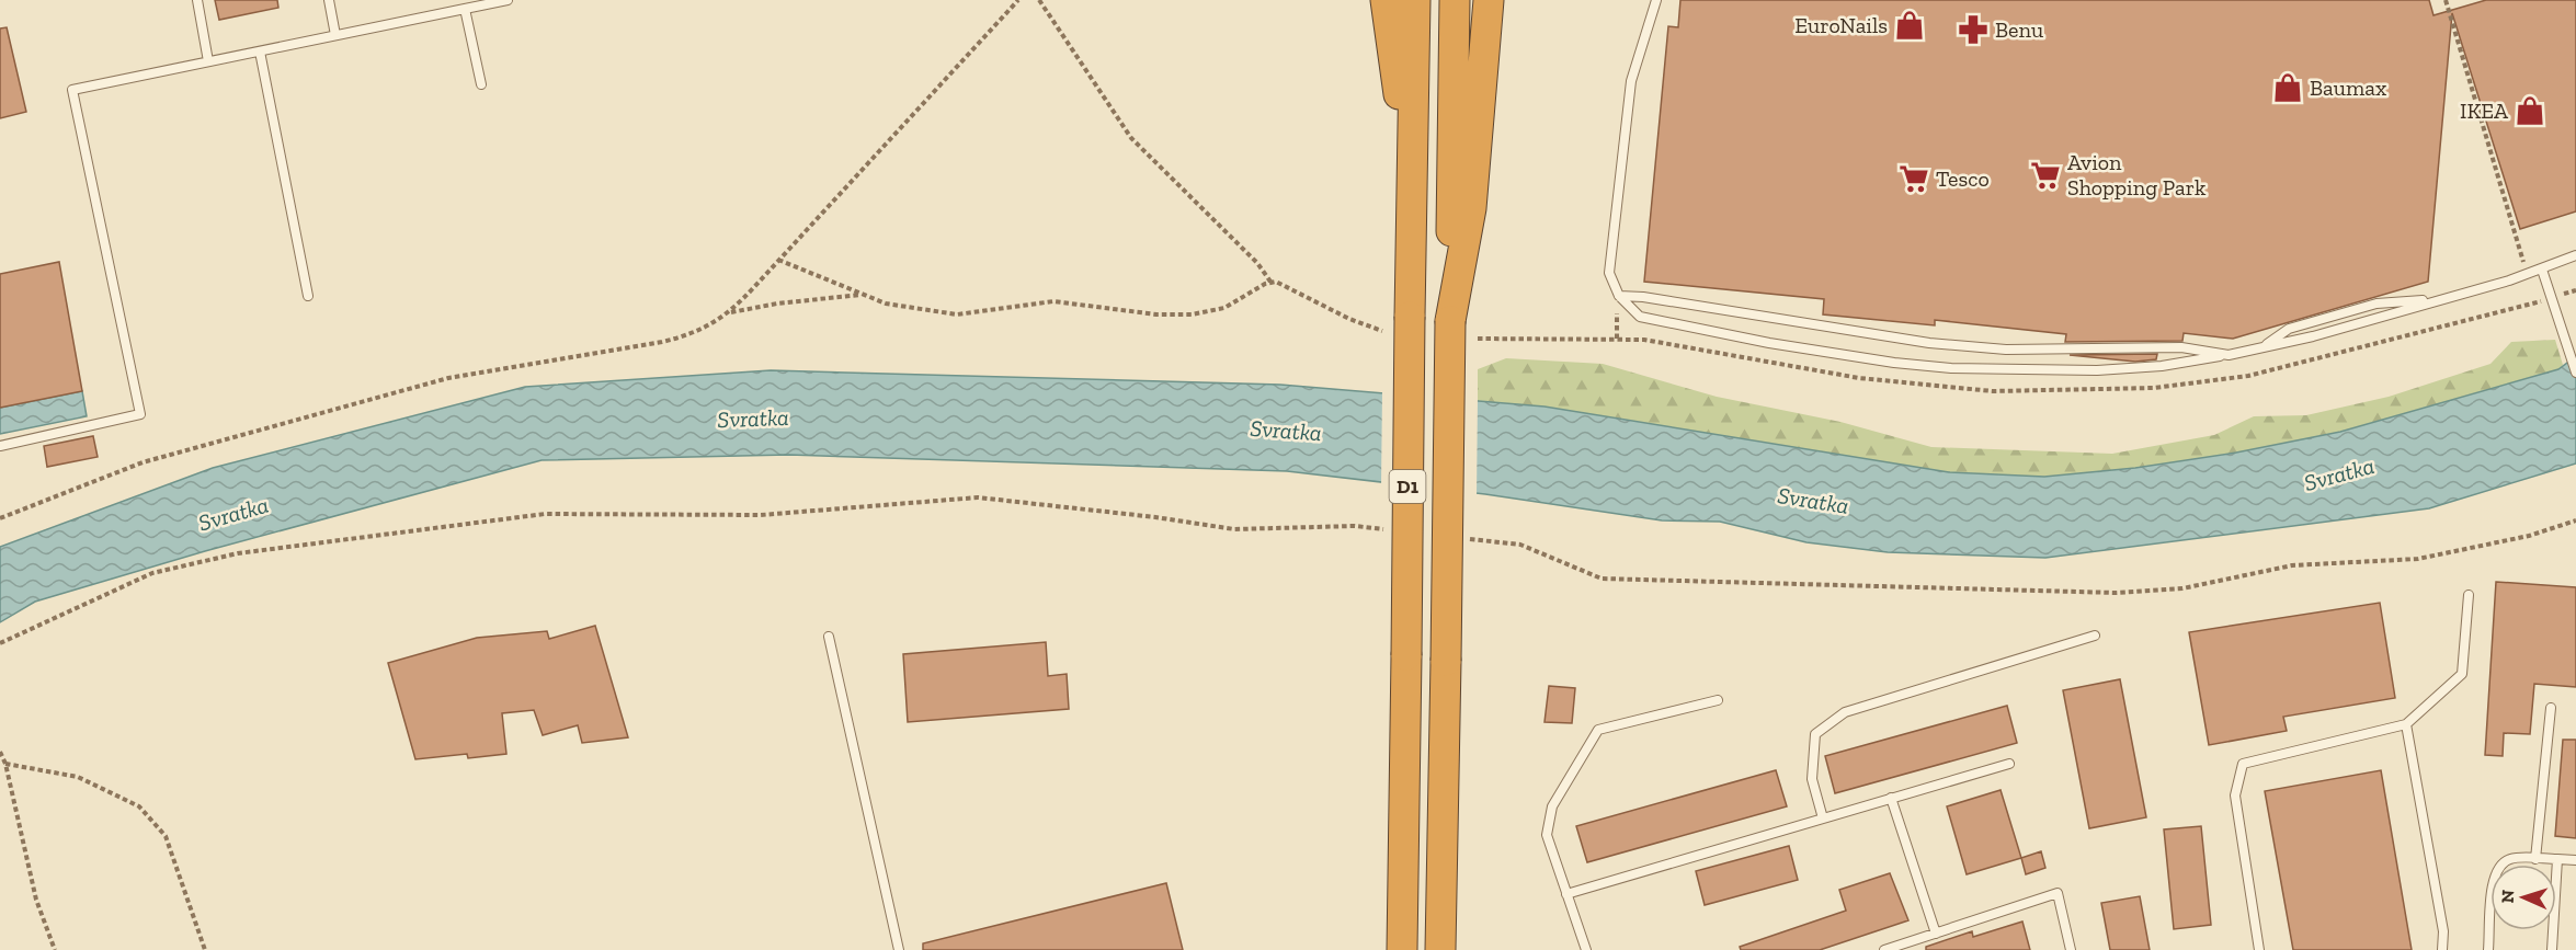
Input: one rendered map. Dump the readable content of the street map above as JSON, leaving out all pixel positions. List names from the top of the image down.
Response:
{
  "streets": {
    "highway": ["D1"]
  },
  "water": ["Svratka"],
  "places": {
    "shop": ["EuroNails", "Baumax", "IKEA"],
    "pharmacy": ["Benu"],
    "supermarket": ["Avion Shopping Park", "Tesco"]
  },
  "north": "left"
}
